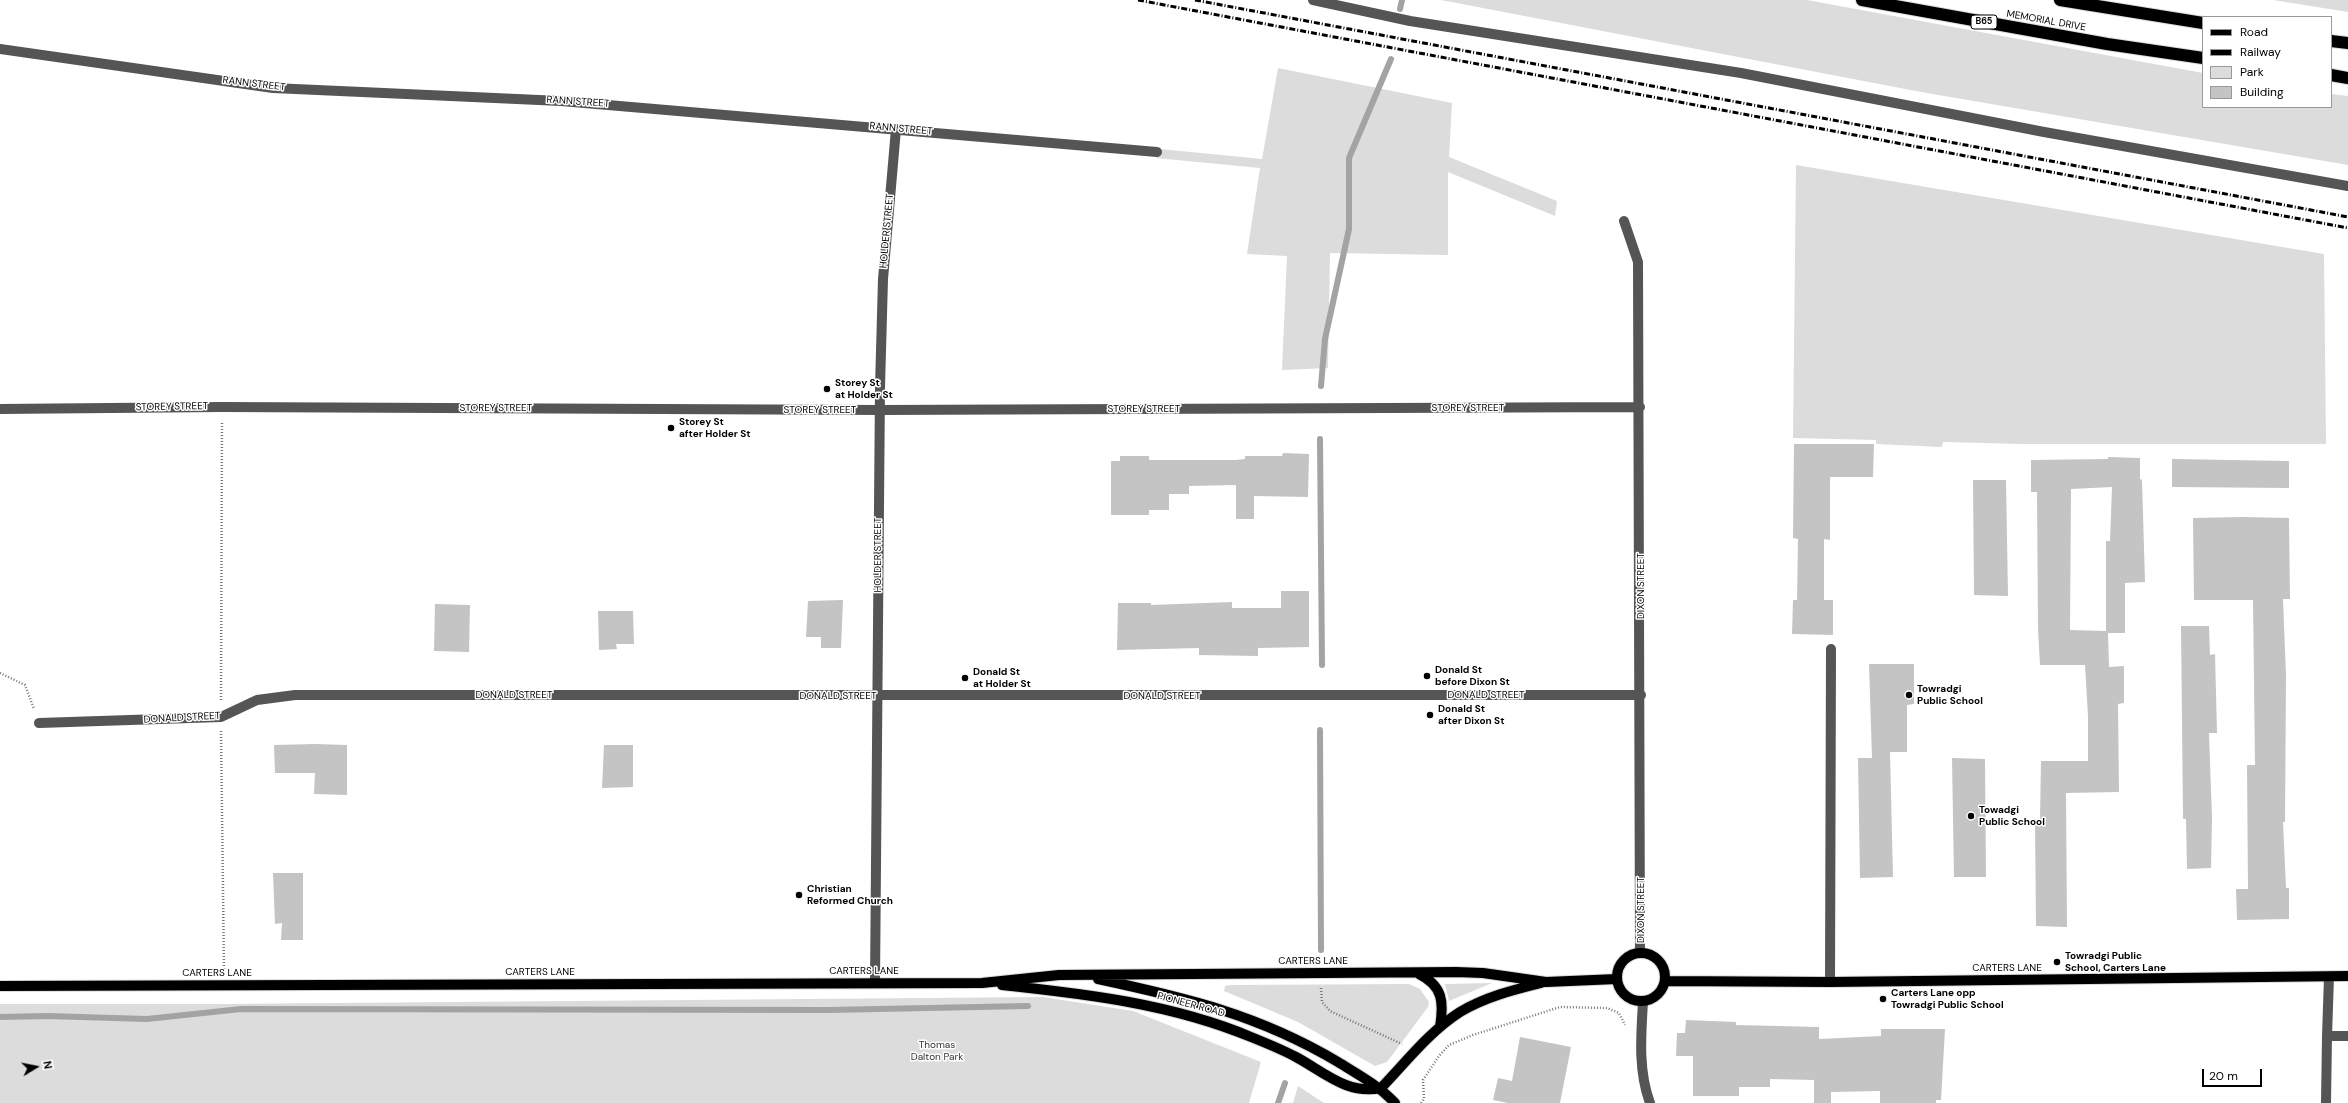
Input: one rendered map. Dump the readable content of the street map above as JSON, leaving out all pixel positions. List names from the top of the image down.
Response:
{
  "streets": {
    "highway": ["MEMORIAL DRIVE", "B65"],
    "main road": ["CARTERS LANE", "PIONEER ROAD"],
    "street": [
      "RANN STREET",
      "HOLDER STREET",
      "STOREY STREET",
      "DIXON STREET",
      "DONALD STREET"
    ]
  },
  "crossings": [
    ["RANN STREET", "HOLDER STREET"],
    ["HOLDER STREET", "STOREY STREET"],
    ["HOLDER STREET", "DONALD STREET"],
    ["HOLDER STREET", "CARTERS LANE"],
    ["STOREY STREET", "DIXON STREET"],
    ["DIXON STREET", "DONALD STREET"],
    ["DIXON STREET", "CARTERS LANE"],
    ["CARTERS LANE", "PIONEER ROAD"]
  ],
  "parks": ["Thomas Dalton Park"],
  "places": [
    "Storey St at Holder St",
    "Storey St after Holder St",
    "Donald St before Dixon St",
    "Donald St at Holder St",
    "Towradgi Public School",
    "Donald St after Dixon St",
    "Towadgi Public School",
    "Christian Reformed Church",
    "Towradgi Public School, Carters Lane",
    "Carters Lane opp Towradgi Public School"
  ],
  "legend": [
    "Road",
    "Railway",
    "Park",
    "Building"
  ],
  "scale_bar": "20 m",
  "north": "right"
}
